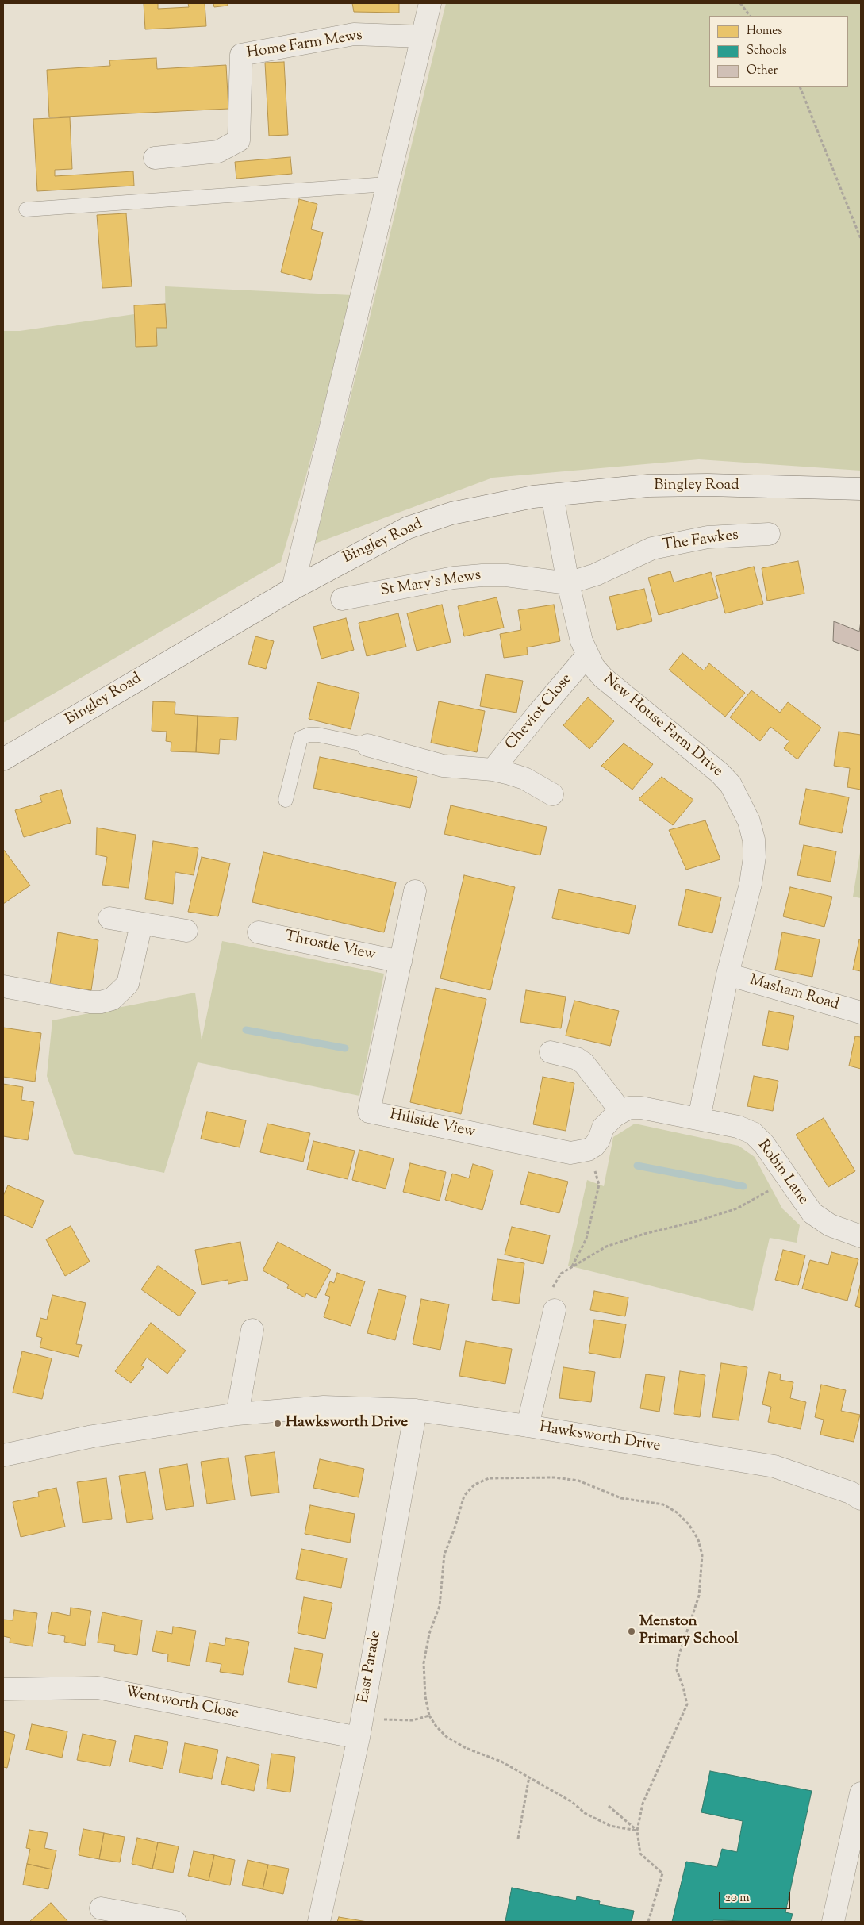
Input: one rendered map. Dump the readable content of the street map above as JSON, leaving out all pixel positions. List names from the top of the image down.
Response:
{
  "streets": {
    "street": [
      "Home Farm Mews",
      "Bingley Road",
      "The Fawkes",
      "St Mary's Mews",
      "Cheviot Close",
      "New House Farm Drive",
      "Throstle View",
      "Masham Road",
      "Hillside View",
      "Robin Lane",
      "Hawksworth Drive",
      "East Parade",
      "Wentworth Close"
    ]
  },
  "crossings": [
    ["Bingley Road", "New House Farm Drive"],
    ["The Fawkes", "St Mary's Mews"],
    ["The Fawkes", "New House Farm Drive"],
    ["St Mary's Mews", "New House Farm Drive"],
    ["Cheviot Close", "New House Farm Drive"],
    ["New House Farm Drive", "Masham Road"],
    ["New House Farm Drive", "Robin Lane"],
    ["Throstle View", "Hillside View"],
    ["Hawksworth Drive", "East Parade"],
    ["East Parade", "Wentworth Close"]
  ],
  "places": ["Hawksworth Drive", "Menston Primary School"],
  "legend": ["Homes", "Schools", "Other"],
  "scale_bar": "20 m"
}
